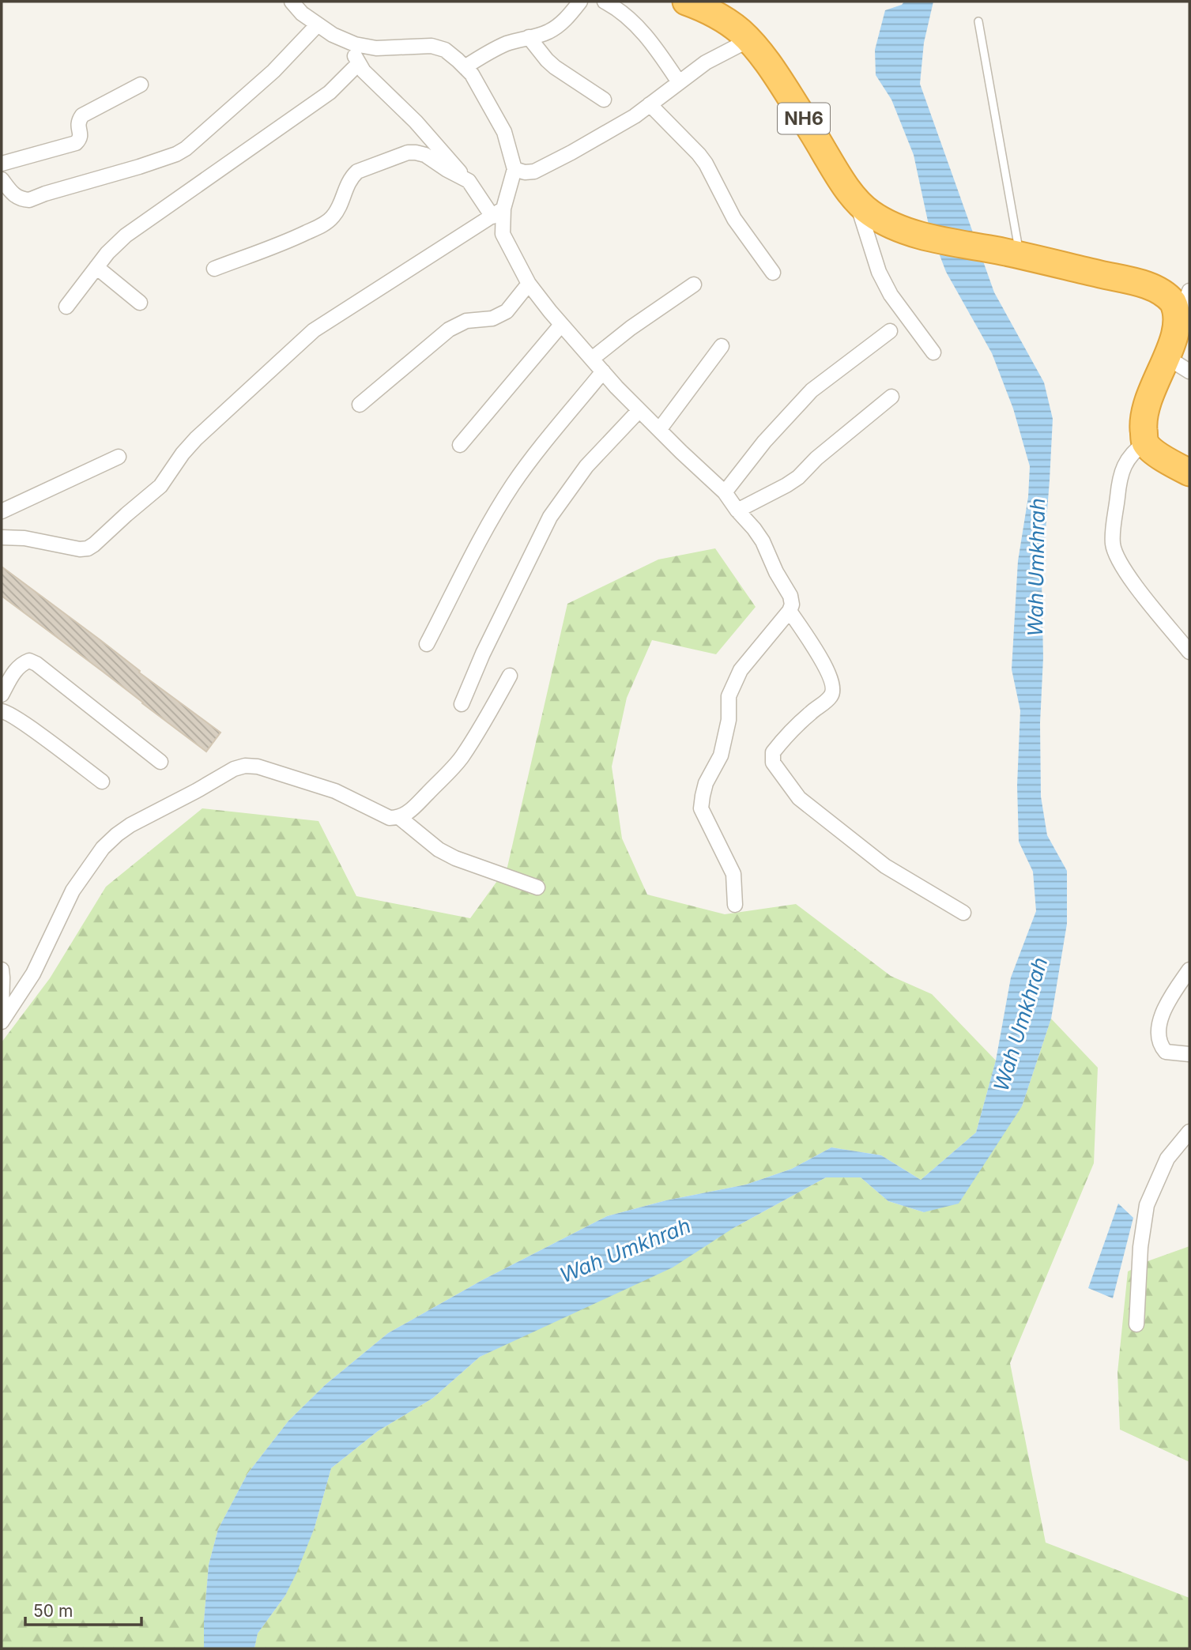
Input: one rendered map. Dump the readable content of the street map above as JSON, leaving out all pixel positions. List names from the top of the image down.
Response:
{
  "streets": {
    "highway": ["NH6"]
  },
  "water": ["Wah Umkhrah"],
  "scale_bar": "50 m"
}
